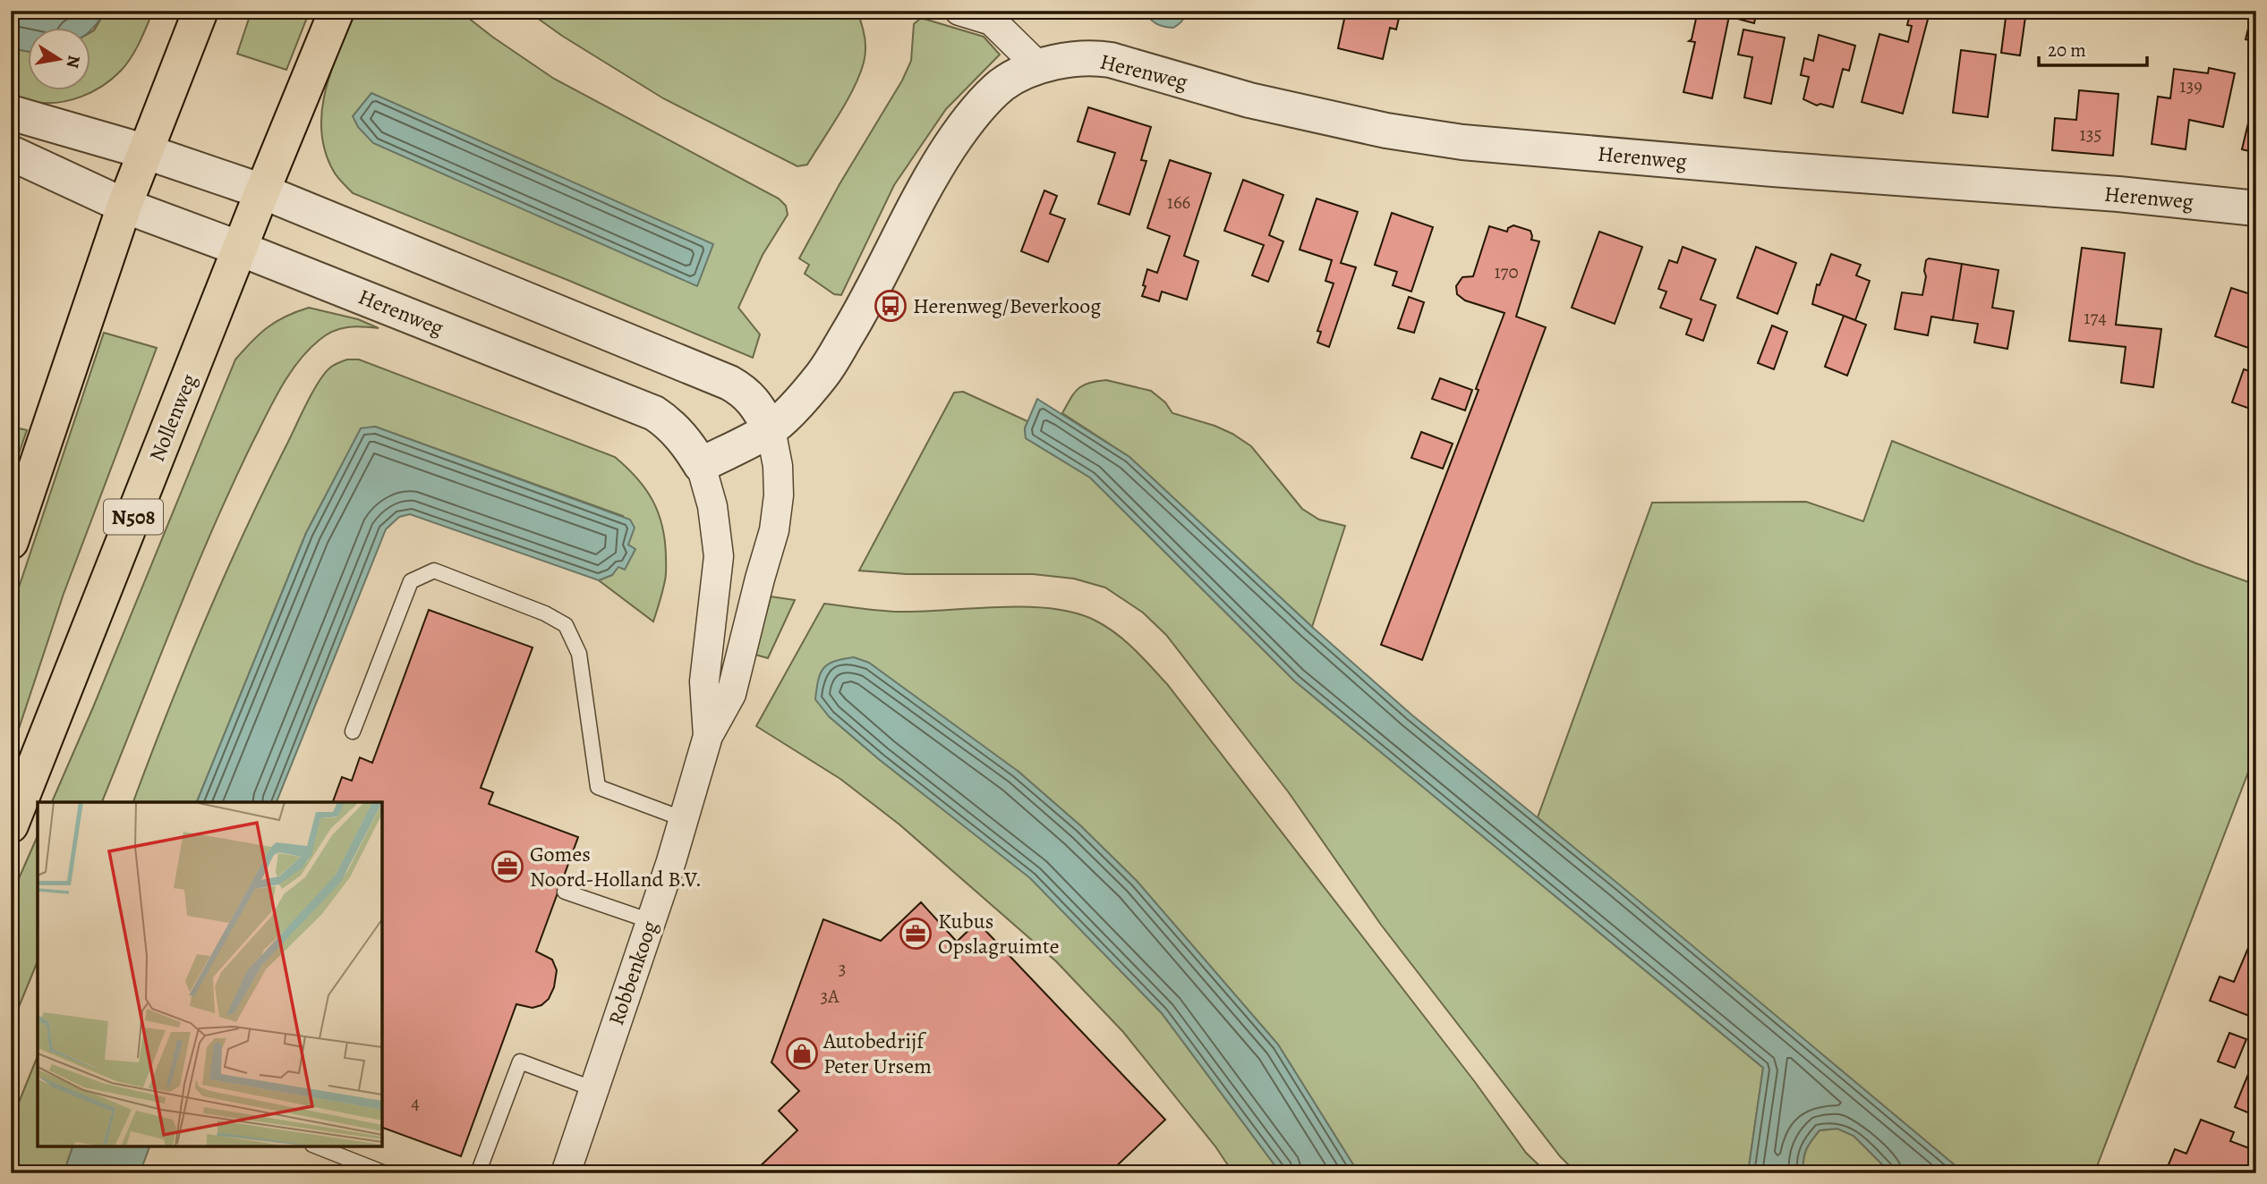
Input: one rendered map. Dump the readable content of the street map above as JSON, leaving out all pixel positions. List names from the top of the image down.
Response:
{
  "streets": {
    "highway": ["Nollenweg", "N508"],
    "street": ["Herenweg", "Robbenkoog"]
  },
  "crossings": [
    ["Herenweg", "Nollenweg"],
    ["Herenweg", "Robbenkoog"]
  ],
  "places": {
    "bus stop": ["Herenweg/Beverkoog"],
    "office": ["Gomes Noord-Holland B.V.", "Kubus Opslagruimte"],
    "shop": ["Autobedrijf Peter Ursem"]
  },
  "house_numbers": [
    "139",
    "135",
    "166",
    "170",
    "174",
    "3",
    "3A",
    "4"
  ],
  "scale_bar": "20 m",
  "north": "right"
}
